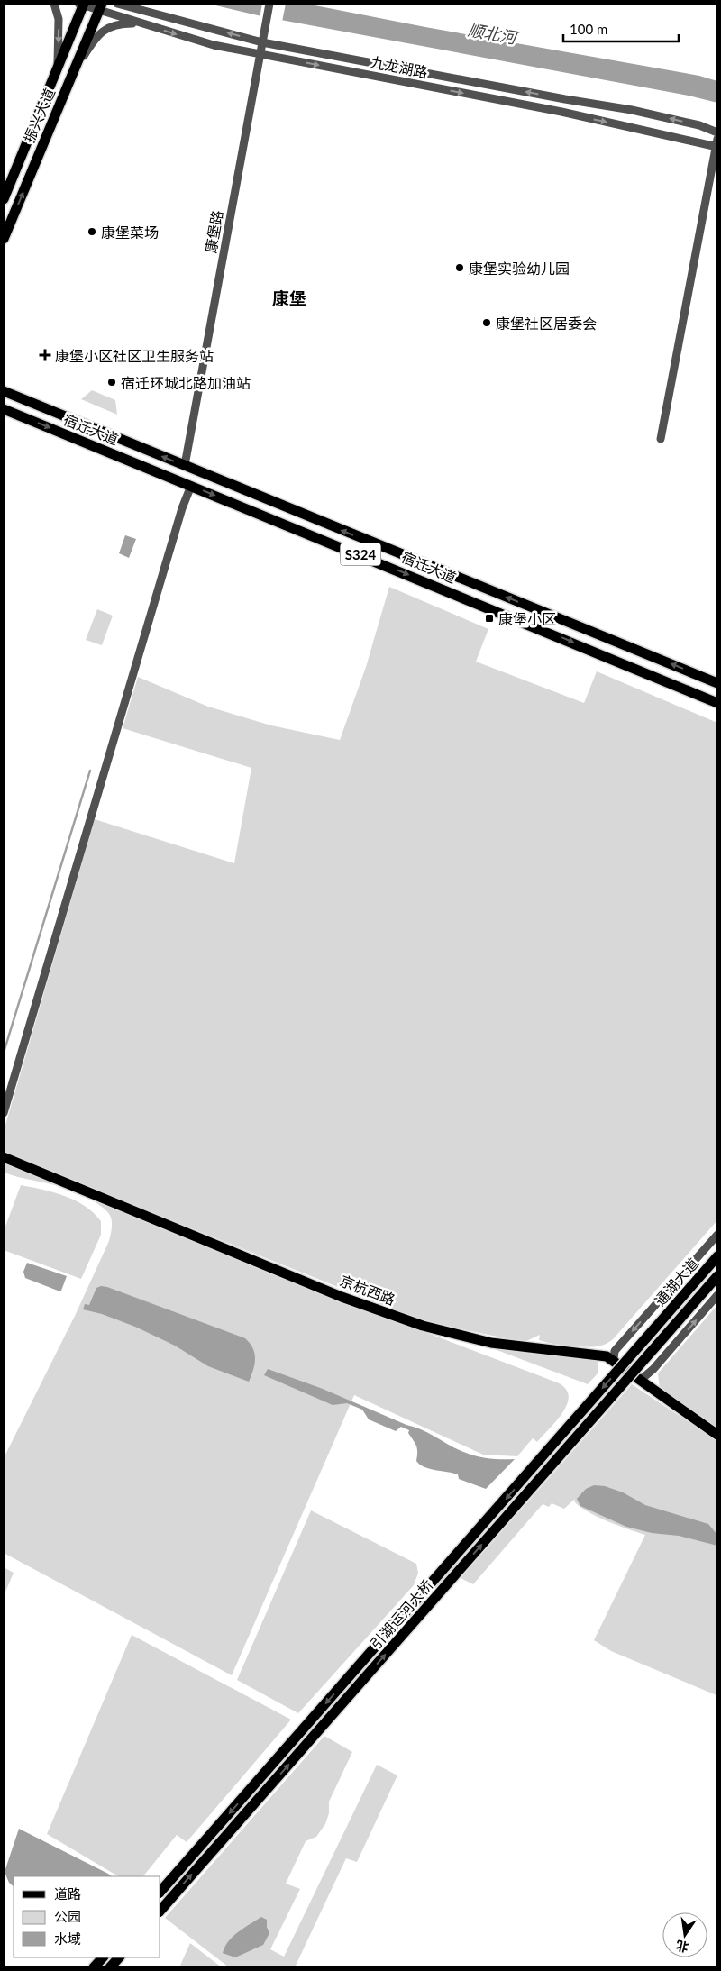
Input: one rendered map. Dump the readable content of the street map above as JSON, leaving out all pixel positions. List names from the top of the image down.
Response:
{
  "streets": {
    "main road": [
      "振兴大道",
      "宿迁大道",
      "S324",
      "通湖大道",
      "京杭西路",
      "引湖运河大桥"
    ],
    "street": ["九龙湖路", "康堡路"]
  },
  "crossings": [
    ["九龙湖路", "振兴大道"],
    ["九龙湖路", "康堡路"],
    ["康堡路", "宿迁大道"],
    ["通湖大道", "引湖运河大桥"]
  ],
  "districts": ["康堡"],
  "water": ["顺北河"],
  "places": {
    "other": [
      "康堡菜场",
      "康堡实验幼儿园",
      "康堡社区居委会",
      "宿迁环城北路加油站"
    ],
    "health": ["康堡小区社区卫生服务站"],
    "transit": ["康堡小区"]
  },
  "legend": ["道路", "公园", "水域"],
  "scale_bar": "100 m",
  "north": "bottom"
}
